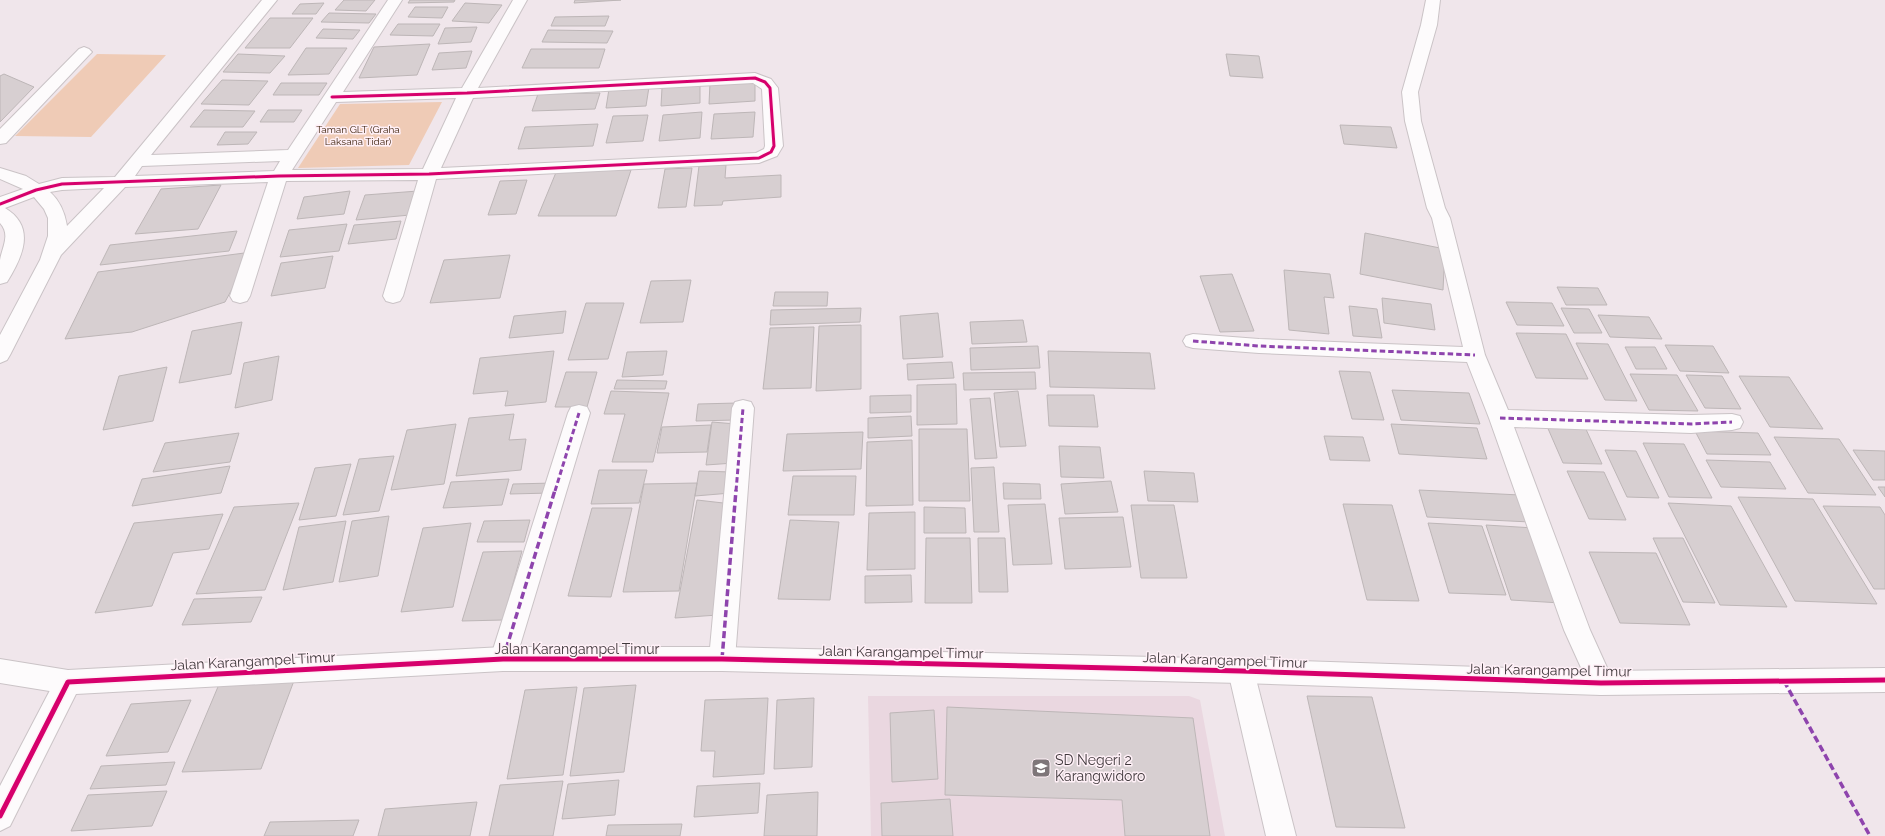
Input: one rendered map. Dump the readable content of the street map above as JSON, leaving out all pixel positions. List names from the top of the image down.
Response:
{
  "streets": {
    "street": ["Jalan Karangampel Timur"]
  },
  "parks": ["Taman GLT (Graha Laksana Tidar)"],
  "places": {
    "school or university": ["SD Negeri 2 Karangwidoro"]
  }
}
